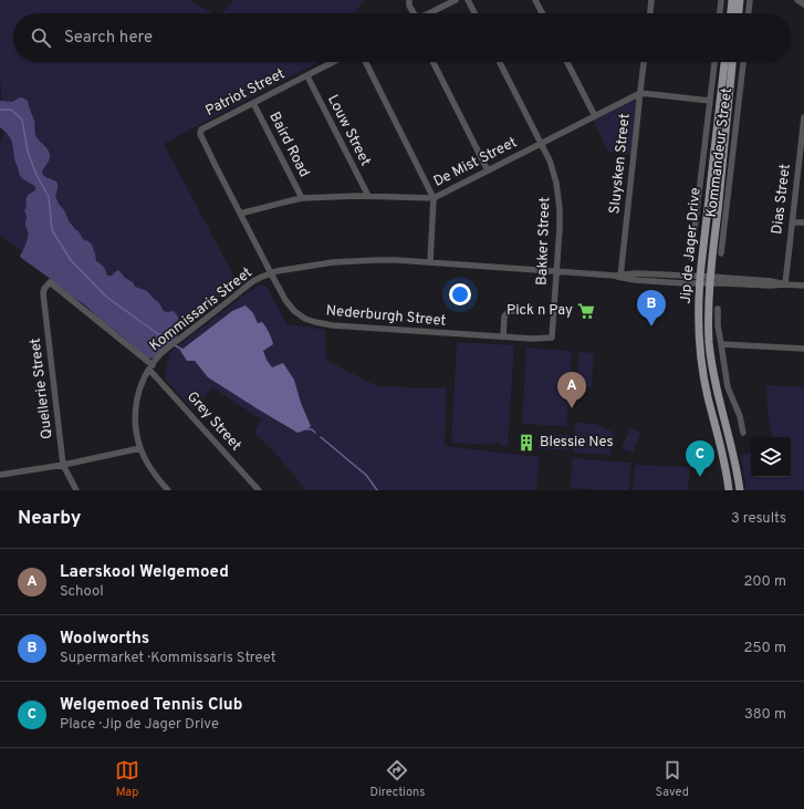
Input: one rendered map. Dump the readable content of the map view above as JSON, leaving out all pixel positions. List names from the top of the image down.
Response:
{
  "streets": {
    "main road": ["Jip de Jager Drive"],
    "street": [
      "Patriot Street",
      "Louw Street",
      "Baird Road",
      "Kommandeur Street",
      "De Mist Street",
      "Sluysken Street",
      "Dias Street",
      "Bakker Street",
      "Kommissaris Street",
      "Nederburgh Street",
      "Quellerie Street",
      "Grey Street"
    ]
  },
  "crossings": [
    ["Patriot Street", "Louw Street"],
    ["Patriot Street", "Baird Road"],
    ["Patriot Street", "Nederburgh Street"],
    ["Louw Street", "De Mist Street"],
    ["Baird Road", "De Mist Street"],
    ["De Mist Street", "Sluysken Street"],
    ["De Mist Street", "Bakker Street"],
    ["De Mist Street", "Nederburgh Street"],
    ["Sluysken Street", "Kommissaris Street"],
    ["Dias Street", "Kommissaris Street"],
    ["Bakker Street", "Kommissaris Street"],
    ["Bakker Street", "Nederburgh Street"],
    ["Jip de Jager Drive", "Kommissaris Street"],
    ["Kommissaris Street", "Nederburgh Street"],
    ["Kommissaris Street", "Grey Street"],
    ["Quellerie Street", "Grey Street"]
  ],
  "places": {
    "supermarket": ["Pick n Pay"],
    "building": ["Blessie Nes"]
  },
  "page": {
    "search": "Search here",
    "pins": ["B", "A", "C"],
    "heading": ["Nearby", "3 results"],
    "list": [
      {
        "mark": "A",
        "name": "Laerskool Welgemoed",
        "note": "School",
        "value": "200 m"
      },
      {
        "mark": "B",
        "name": "Woolworths",
        "note": "Supermarket · Kommissaris Street",
        "value": "250 m"
      },
      {
        "mark": "C",
        "name": "Welgemoed Tennis Club",
        "note": "Place · Jip de Jager Drive",
        "value": "380 m"
      }
    ],
    "nav": ["Map", "Directions", "Saved"]
  }
}
